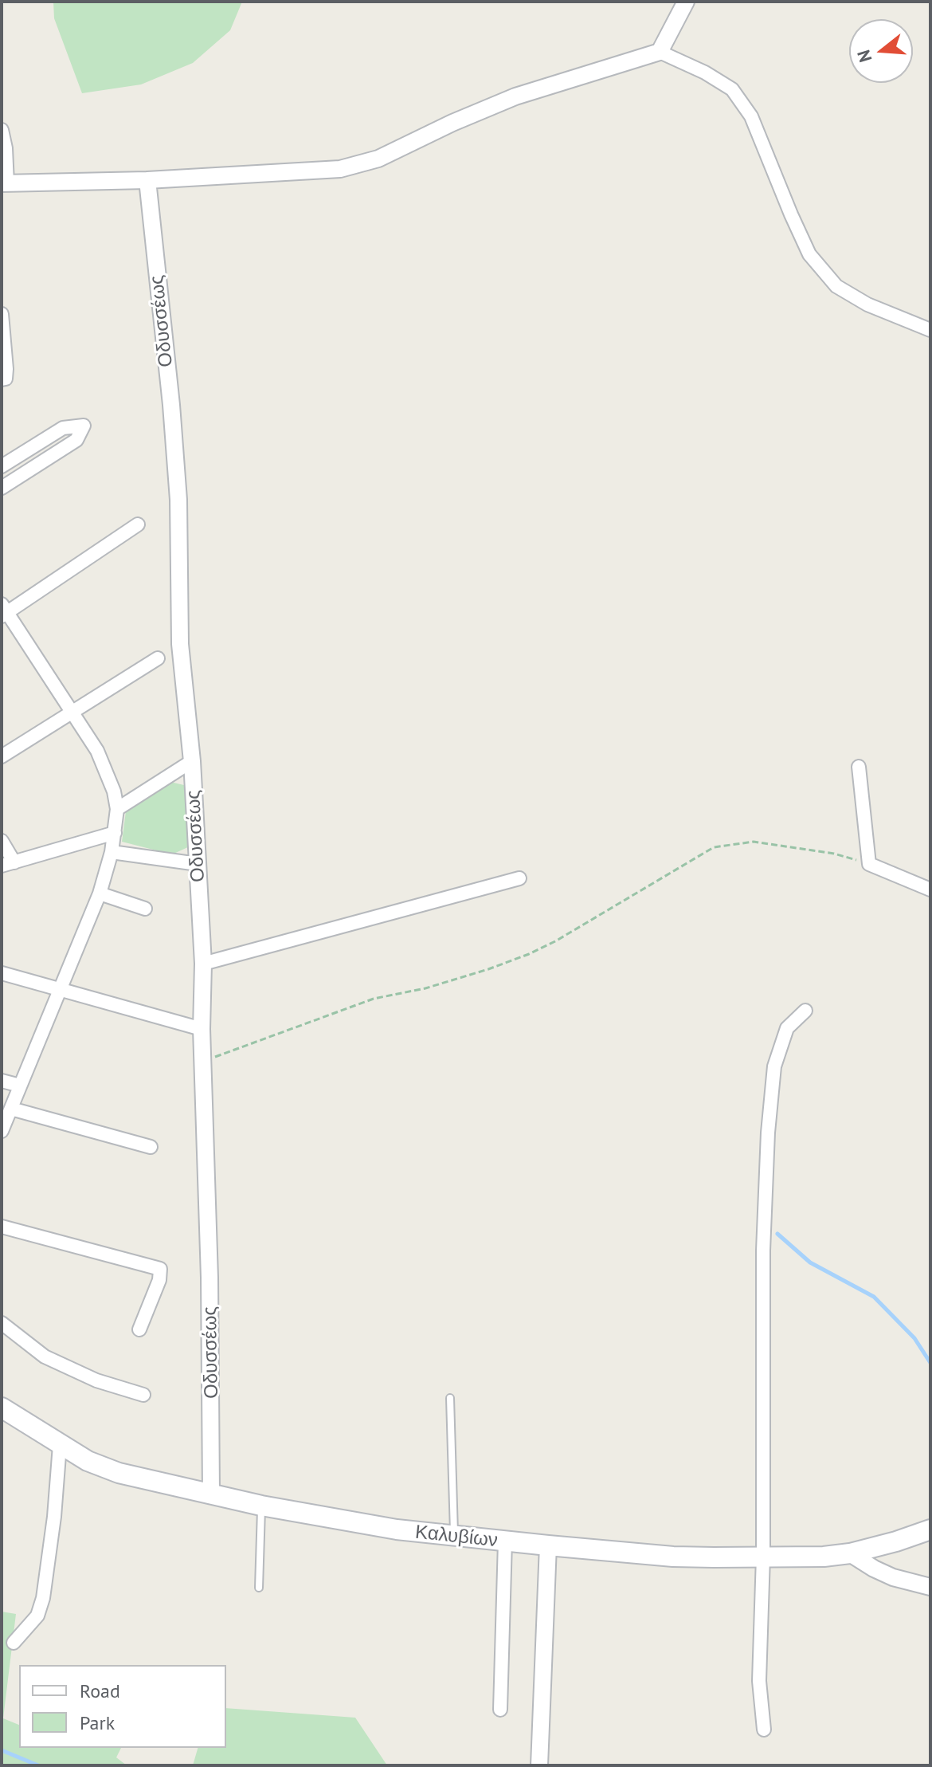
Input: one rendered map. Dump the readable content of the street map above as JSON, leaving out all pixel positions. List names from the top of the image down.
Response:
{
  "streets": {
    "main road": ["Καλυβίων"],
    "street": ["Οδυσσέως"]
  },
  "crossings": [
    ["Οδυσσέως", "Καλυβίων"]
  ],
  "legend": ["Road", "Park"],
  "north": "left"
}
